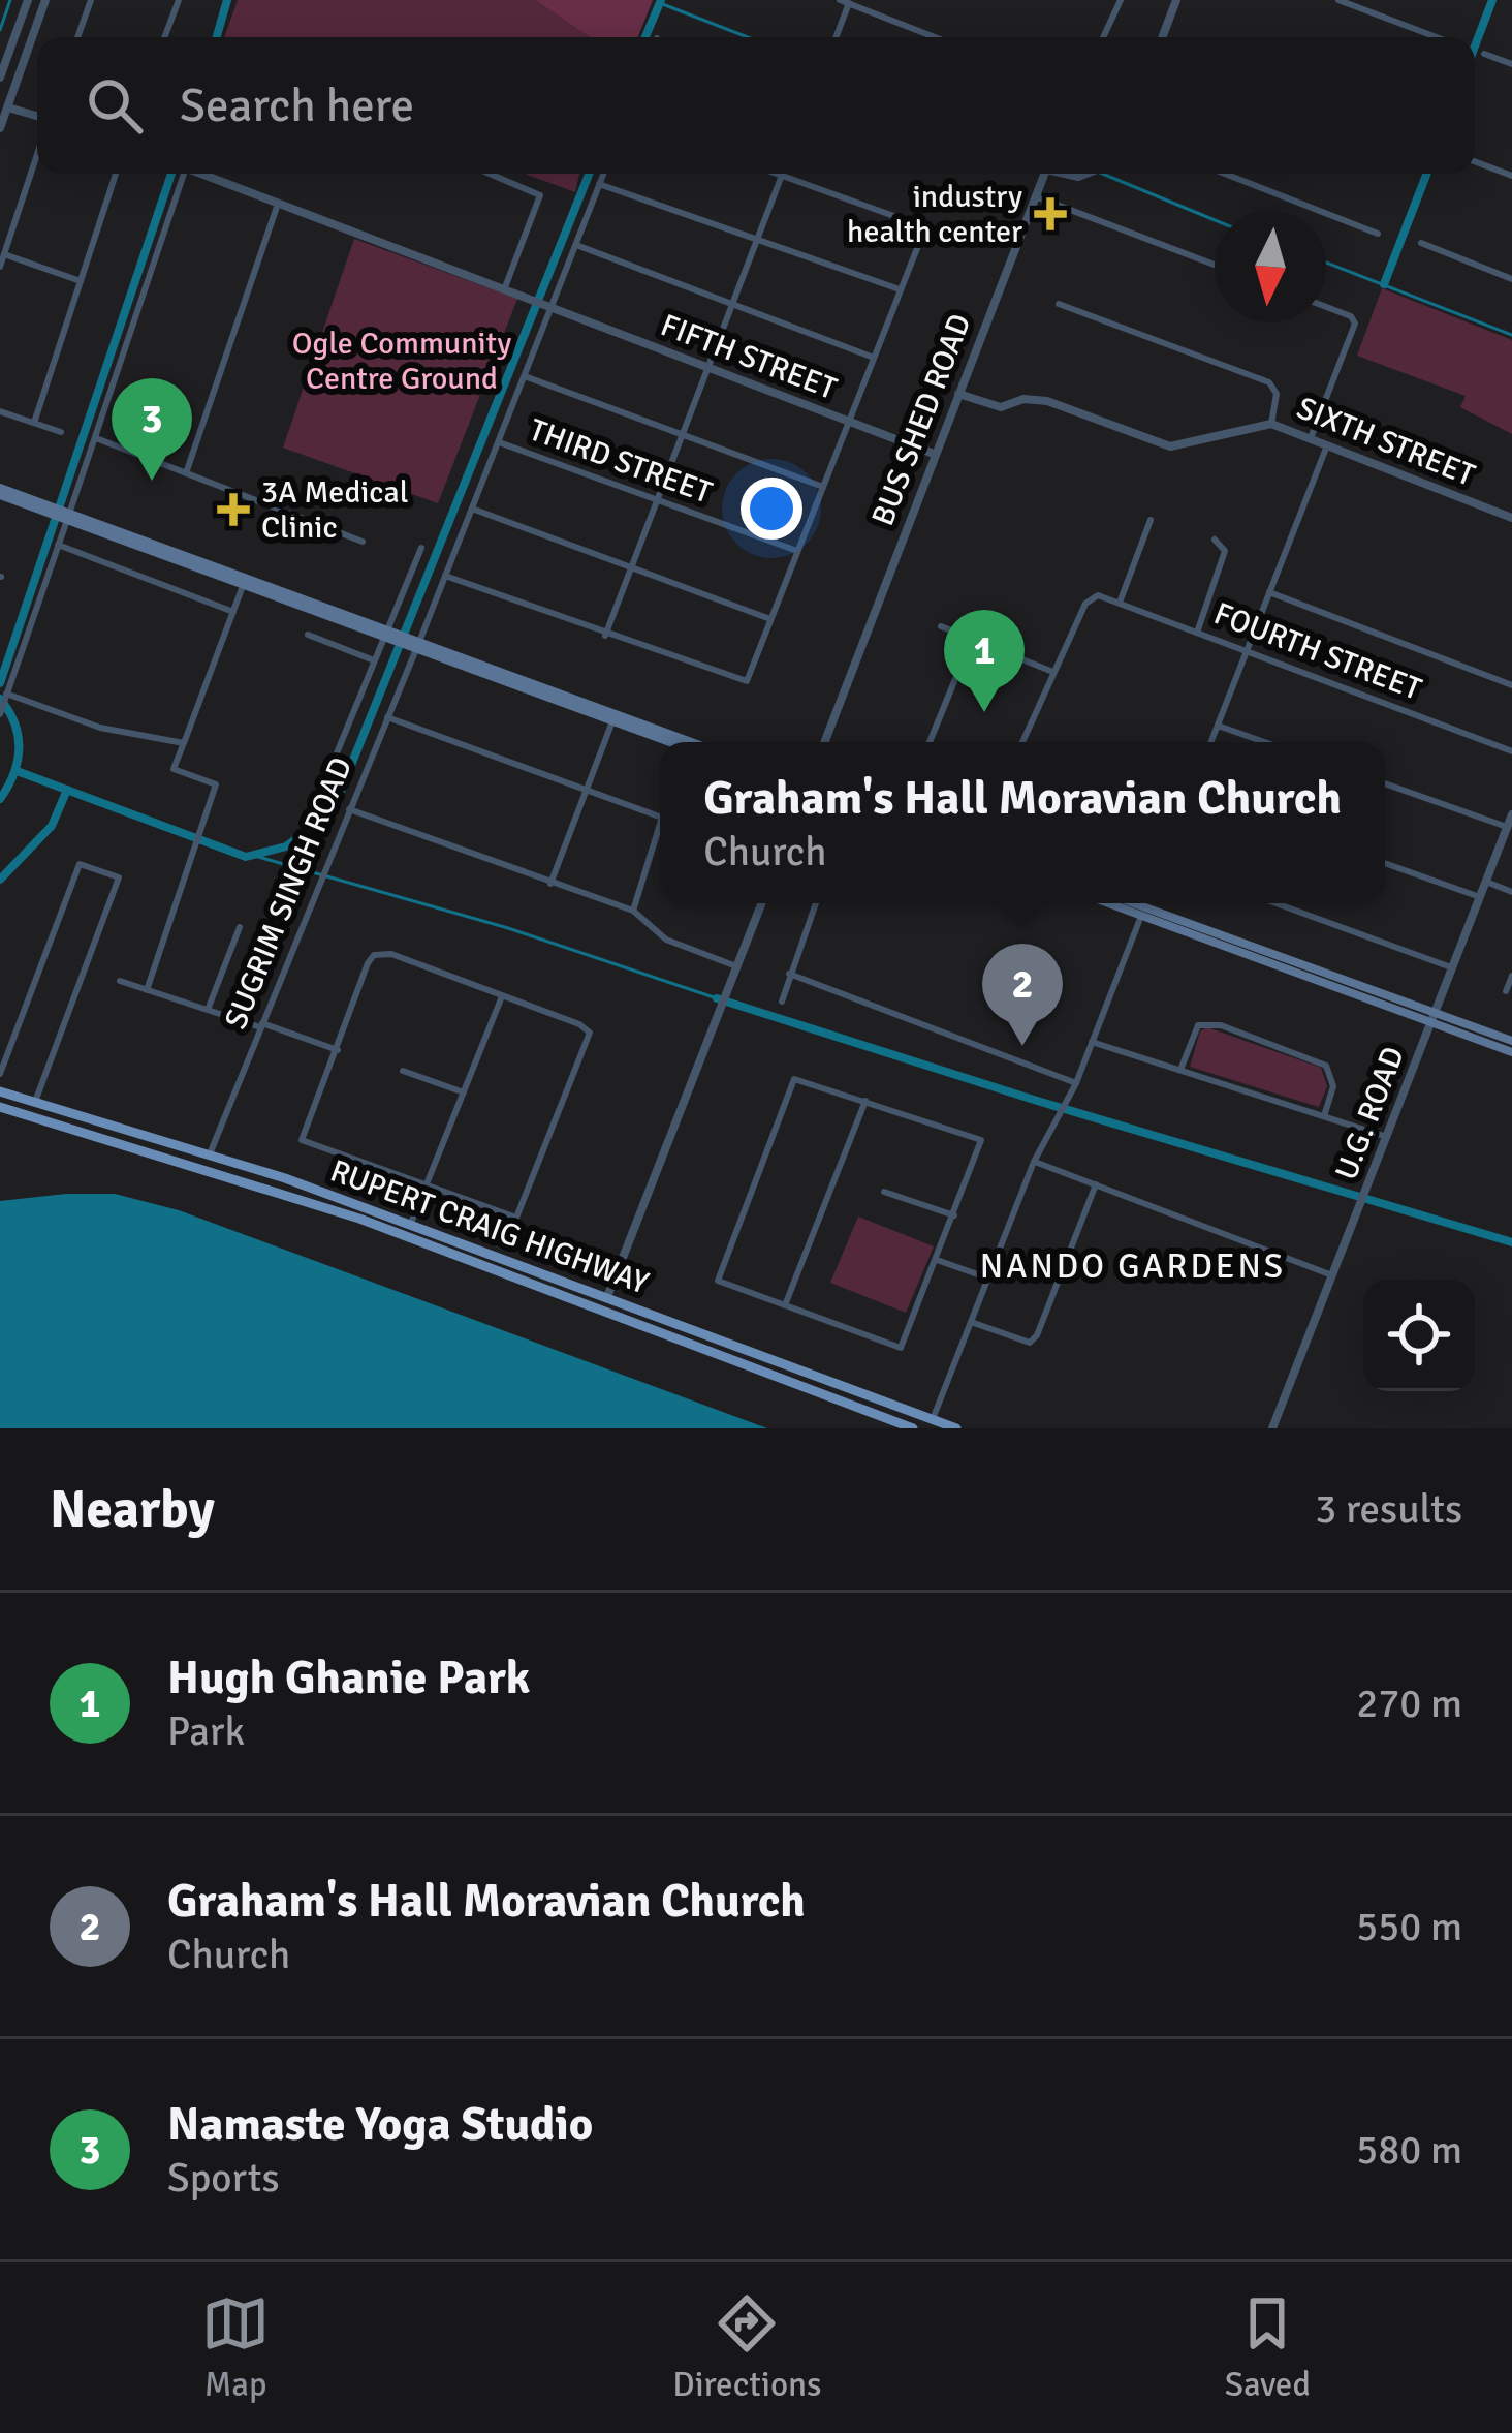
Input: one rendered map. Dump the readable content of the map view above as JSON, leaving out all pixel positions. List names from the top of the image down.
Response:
{
  "streets": {
    "main road": ["RUPERT CRAIG HIGHWAY"],
    "street": [
      "FIFTH STREET",
      "BUS SHED ROAD",
      "SIXTH STREET",
      "THIRD STREET",
      "FOURTH STREET",
      "SUGRIM SINGH ROAD",
      "U.G. ROAD"
    ]
  },
  "crossings": [
    ["FIFTH STREET", "BUS SHED ROAD"],
    ["FIFTH STREET", "SUGRIM SINGH ROAD"],
    ["BUS SHED ROAD", "SIXTH STREET"],
    ["THIRD STREET", "SUGRIM SINGH ROAD"],
    ["SUGRIM SINGH ROAD", "RUPERT CRAIG HIGHWAY"]
  ],
  "districts": ["NANDO GARDENS"],
  "parks": ["Ogle Community Centre Ground"],
  "places": {
    "health": ["industry health center", "3A Medical Clinic"]
  },
  "north": "bottom",
  "page": {
    "search": "Search here",
    "pins": ["3", "1", "2"],
    "popup": ["Graham's Hall Moravian Church", "Church"],
    "heading": ["Nearby", "3 results"],
    "list": [
      {
        "mark": "1",
        "name": "Hugh Ghanie Park",
        "note": "Park",
        "value": "270 m"
      },
      {
        "mark": "2",
        "name": "Graham's Hall Moravian Church",
        "note": "Church",
        "value": "550 m"
      },
      {
        "mark": "3",
        "name": "Namaste Yoga Studio",
        "note": "Sports",
        "value": "580 m"
      }
    ],
    "nav": ["Map", "Directions", "Saved"]
  }
}
